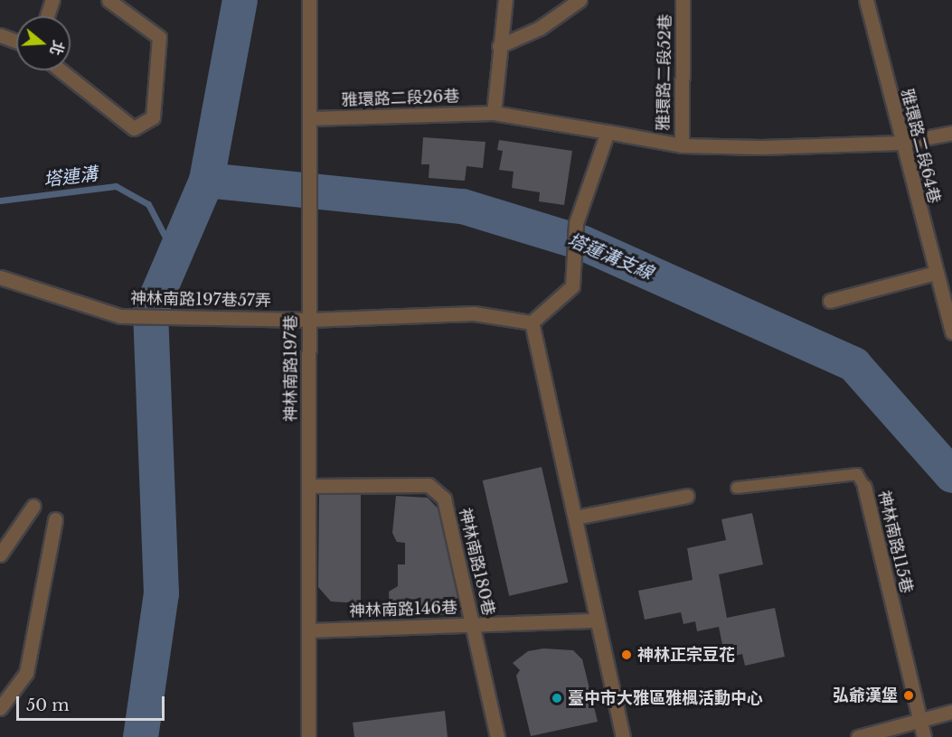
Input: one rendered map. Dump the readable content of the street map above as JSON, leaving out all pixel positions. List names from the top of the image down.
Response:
{
  "streets": {
    "street": [
      "雅環路二段52巷",
      "雅環路二段26巷",
      "雅環路二段64巷",
      "神林南路197巷57弄",
      "神林南路197巷",
      "神林南路115巷",
      "神林南路180巷",
      "神林南路146巷"
    ]
  },
  "crossings": [
    ["雅環路二段26巷", "神林南路197巷"],
    ["神林南路197巷57弄", "神林南路197巷"],
    ["神林南路197巷", "神林南路180巷"],
    ["神林南路197巷", "神林南路146巷"],
    ["神林南路180巷", "神林南路146巷"]
  ],
  "water": ["塔連溝", "塔蓮溝支線"],
  "places": ["神林正宗豆花", "弘爺漢堡", "臺中市大雅區雅楓活動中心"],
  "scale_bar": "50 m",
  "north": "right"
}
